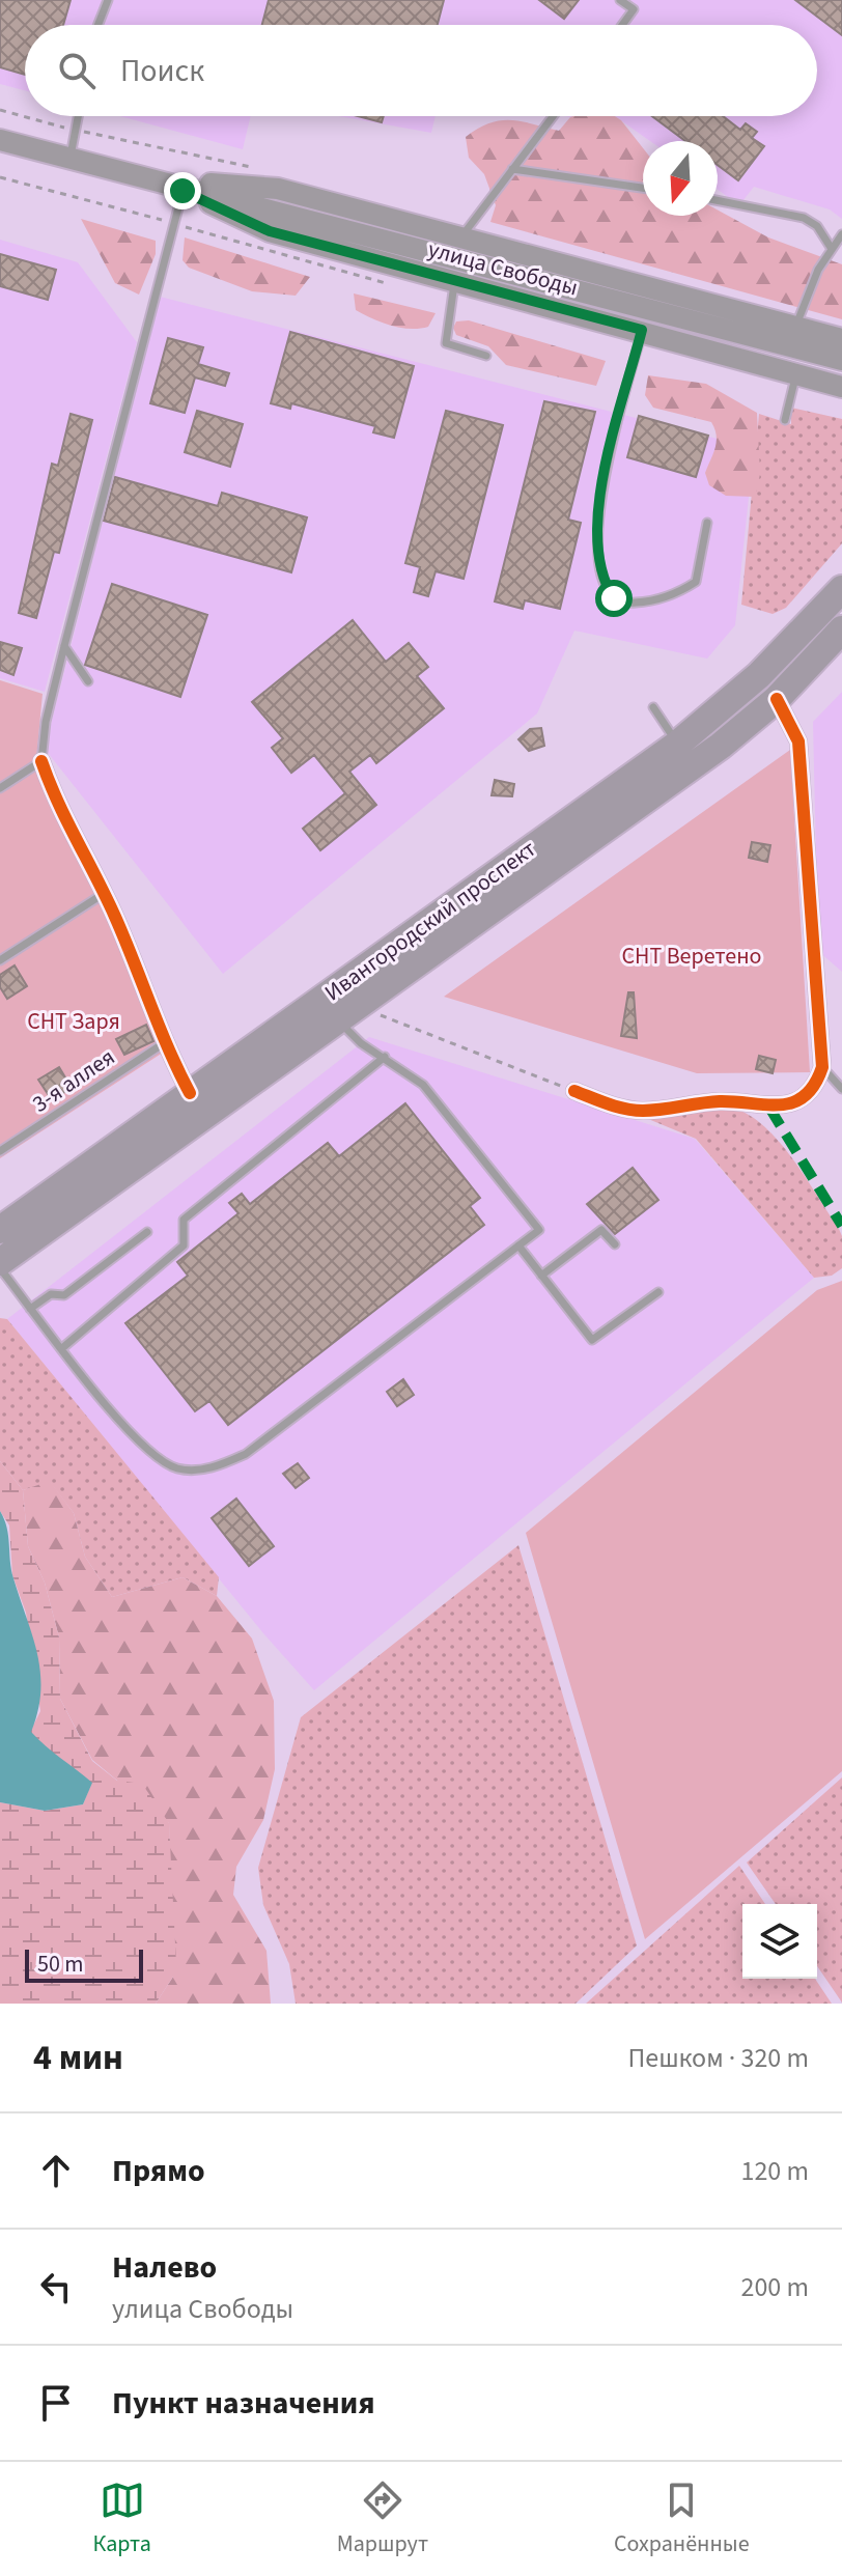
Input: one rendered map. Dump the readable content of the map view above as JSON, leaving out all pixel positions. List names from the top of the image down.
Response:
{
  "streets": {
    "highway": ["Ивангородский проспект"],
    "main road": ["улица Свободы"],
    "lane": ["3-я аллея"]
  },
  "parks": ["СНТ Веретено", "СНТ Заря"],
  "scale_bar": "50 m",
  "north": "bottom",
  "page": {
    "search": "Поиск",
    "scale": "50 m",
    "heading": ["4 мин", "Пешком · 320 m"],
    "list": [
      ["Прямо", "120 m"],
      ["Налево", "улица Свободы", "200 m"],
      "Пункт назначения"
    ],
    "nav": ["Карта", "Маршрут", "Сохранённые"]
  }
}
